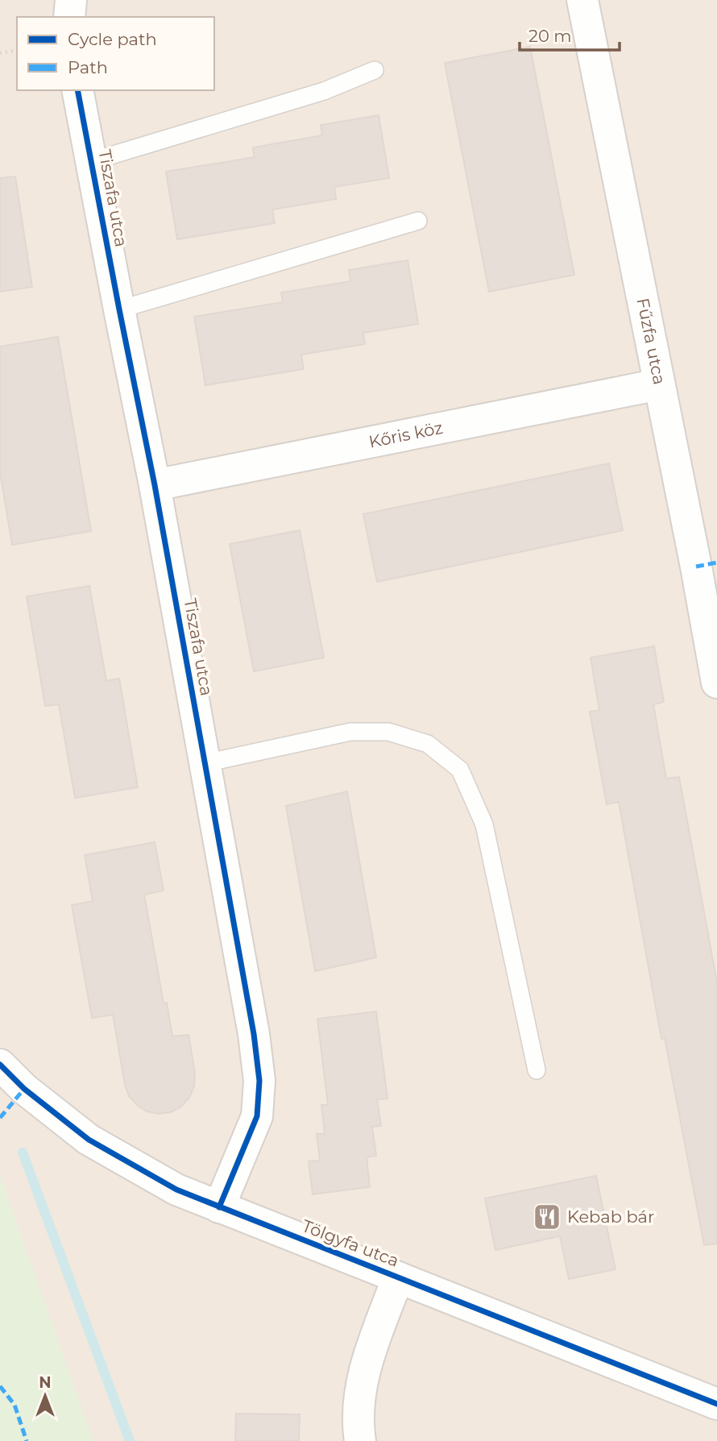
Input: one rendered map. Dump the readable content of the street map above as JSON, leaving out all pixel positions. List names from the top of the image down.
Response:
{
  "streets": {
    "street": [
      "Tiszafa utca",
      "Fűzfa utca",
      "Kőris köz",
      "Tölgyfa utca"
    ]
  },
  "crossings": [
    ["Tiszafa utca", "Kőris köz"],
    ["Tiszafa utca", "Tölgyfa utca"],
    ["Fűzfa utca", "Kőris köz"]
  ],
  "places": {
    "restaurant": ["Kebab bár"]
  },
  "legend": ["Cycle path", "Path"],
  "scale_bar": "20 m",
  "north": "top"
}
